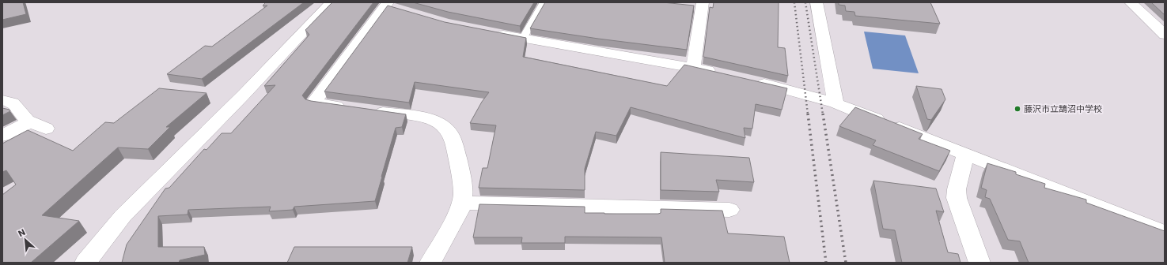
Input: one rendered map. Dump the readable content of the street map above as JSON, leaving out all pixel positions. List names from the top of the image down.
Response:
{
  "places": ["藤沢市立鵠沼中学校"],
  "north": "top left"
}
